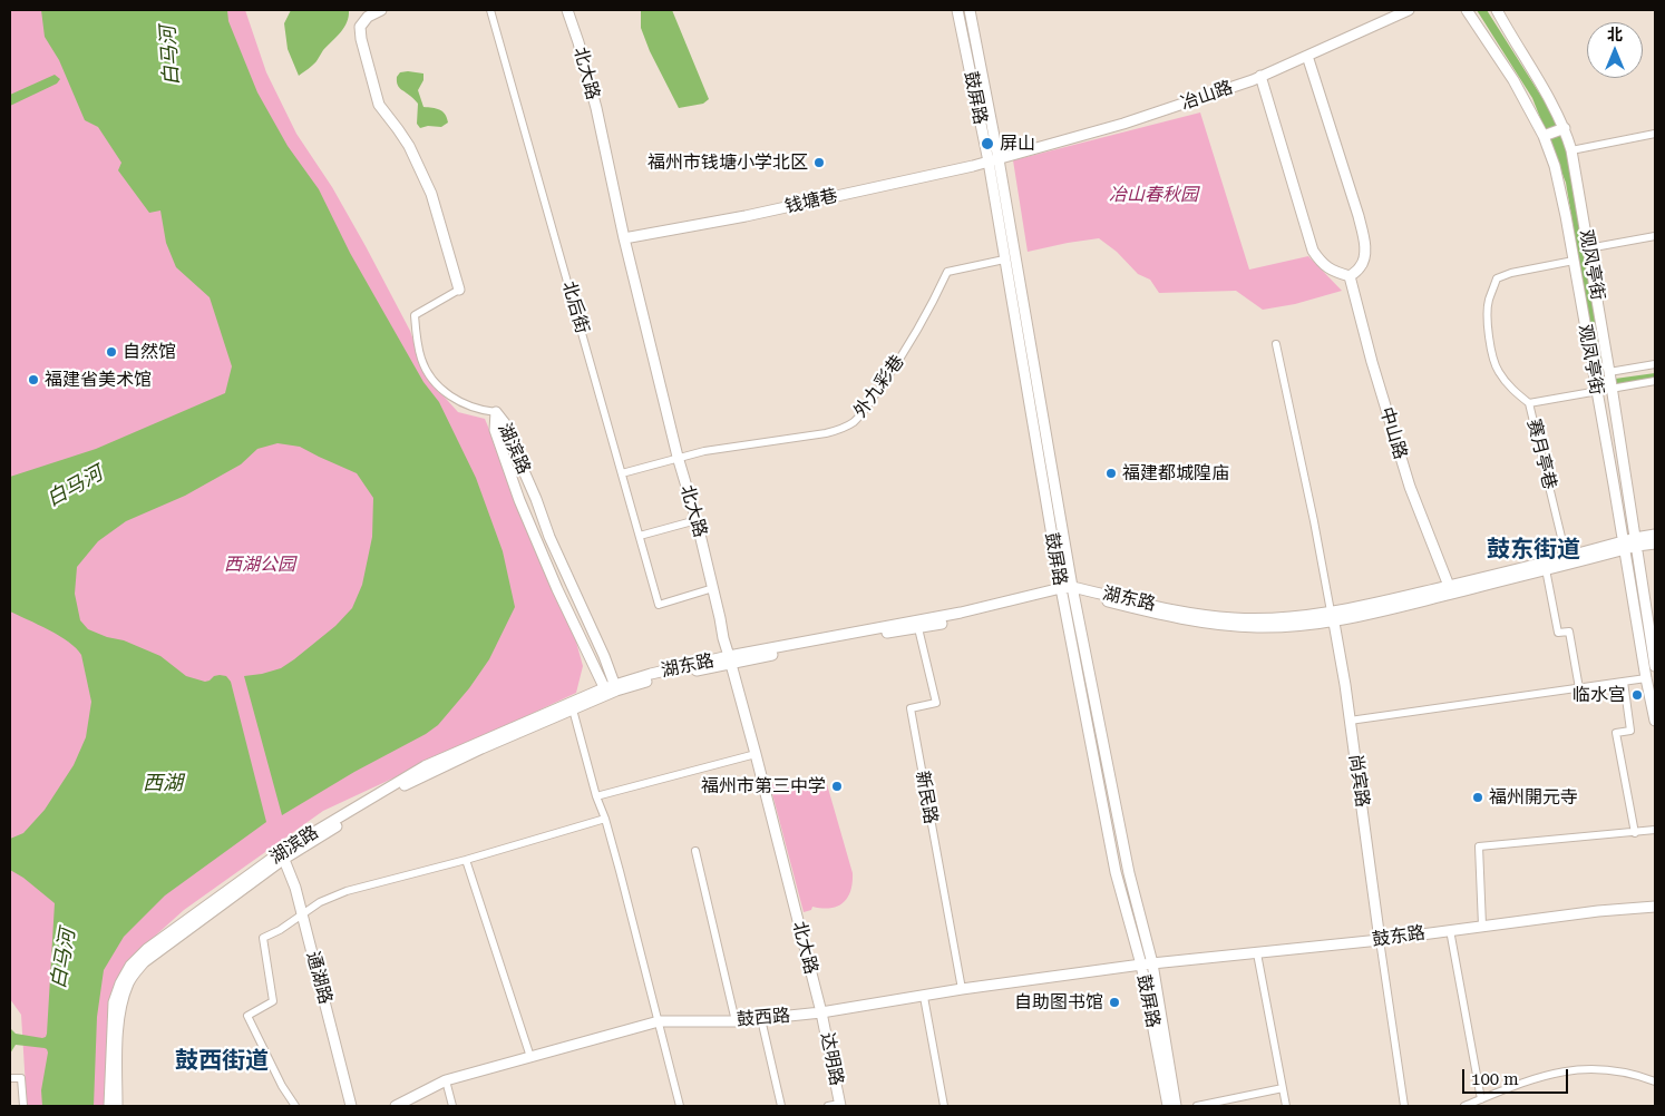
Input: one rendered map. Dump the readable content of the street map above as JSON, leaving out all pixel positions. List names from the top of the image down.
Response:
{
  "streets": {
    "street": [
      "北大路",
      "冶山路",
      "鼓屏路",
      "钱塘巷",
      "观风亭街",
      "北后街",
      "观凤亭街",
      "外九彩巷",
      "中山路",
      "湖滨路",
      "赛月亭巷",
      "湖东路",
      "尚宾路",
      "新民路",
      "鼓东路",
      "通湖路",
      "鼓西路",
      "达明路"
    ]
  },
  "crossings": [
    ["北大路", "钱塘巷"],
    ["北大路", "北后街"],
    ["北大路", "外九彩巷"],
    ["北大路", "湖东路"],
    ["北大路", "鼓西路"],
    ["北大路", "达明路"],
    ["冶山路", "鼓屏路"],
    ["冶山路", "钱塘巷"],
    ["鼓屏路", "钱塘巷"],
    ["鼓屏路", "外九彩巷"],
    ["鼓屏路", "湖东路"],
    ["鼓屏路", "鼓东路"],
    ["鼓屏路", "鼓西路"],
    ["观风亭街", "湖东路"],
    ["观凤亭街", "赛月亭巷"],
    ["观凤亭街", "湖东路"],
    ["中山路", "湖东路"],
    ["湖滨路", "湖东路"],
    ["湖滨路", "通湖路"],
    ["赛月亭巷", "湖东路"],
    ["湖东路", "尚宾路"],
    ["湖东路", "新民路"],
    ["尚宾路", "鼓东路"],
    ["新民路", "鼓西路"],
    ["鼓东路", "鼓西路"],
    ["鼓西路", "达明路"]
  ],
  "districts": ["鼓东街道", "鼓西街道"],
  "water": ["白马河", "西湖"],
  "parks": ["冶山春秋园", "西湖公园"],
  "places": [
    "屏山",
    "福州市钱塘小学北区",
    "自然馆",
    "福建省美术馆",
    "福建都城隍庙",
    "临水宫",
    "福州市第三中学",
    "福州開元寺",
    "自助图书馆"
  ],
  "scale_bar": "100 m",
  "north": "top"
}
